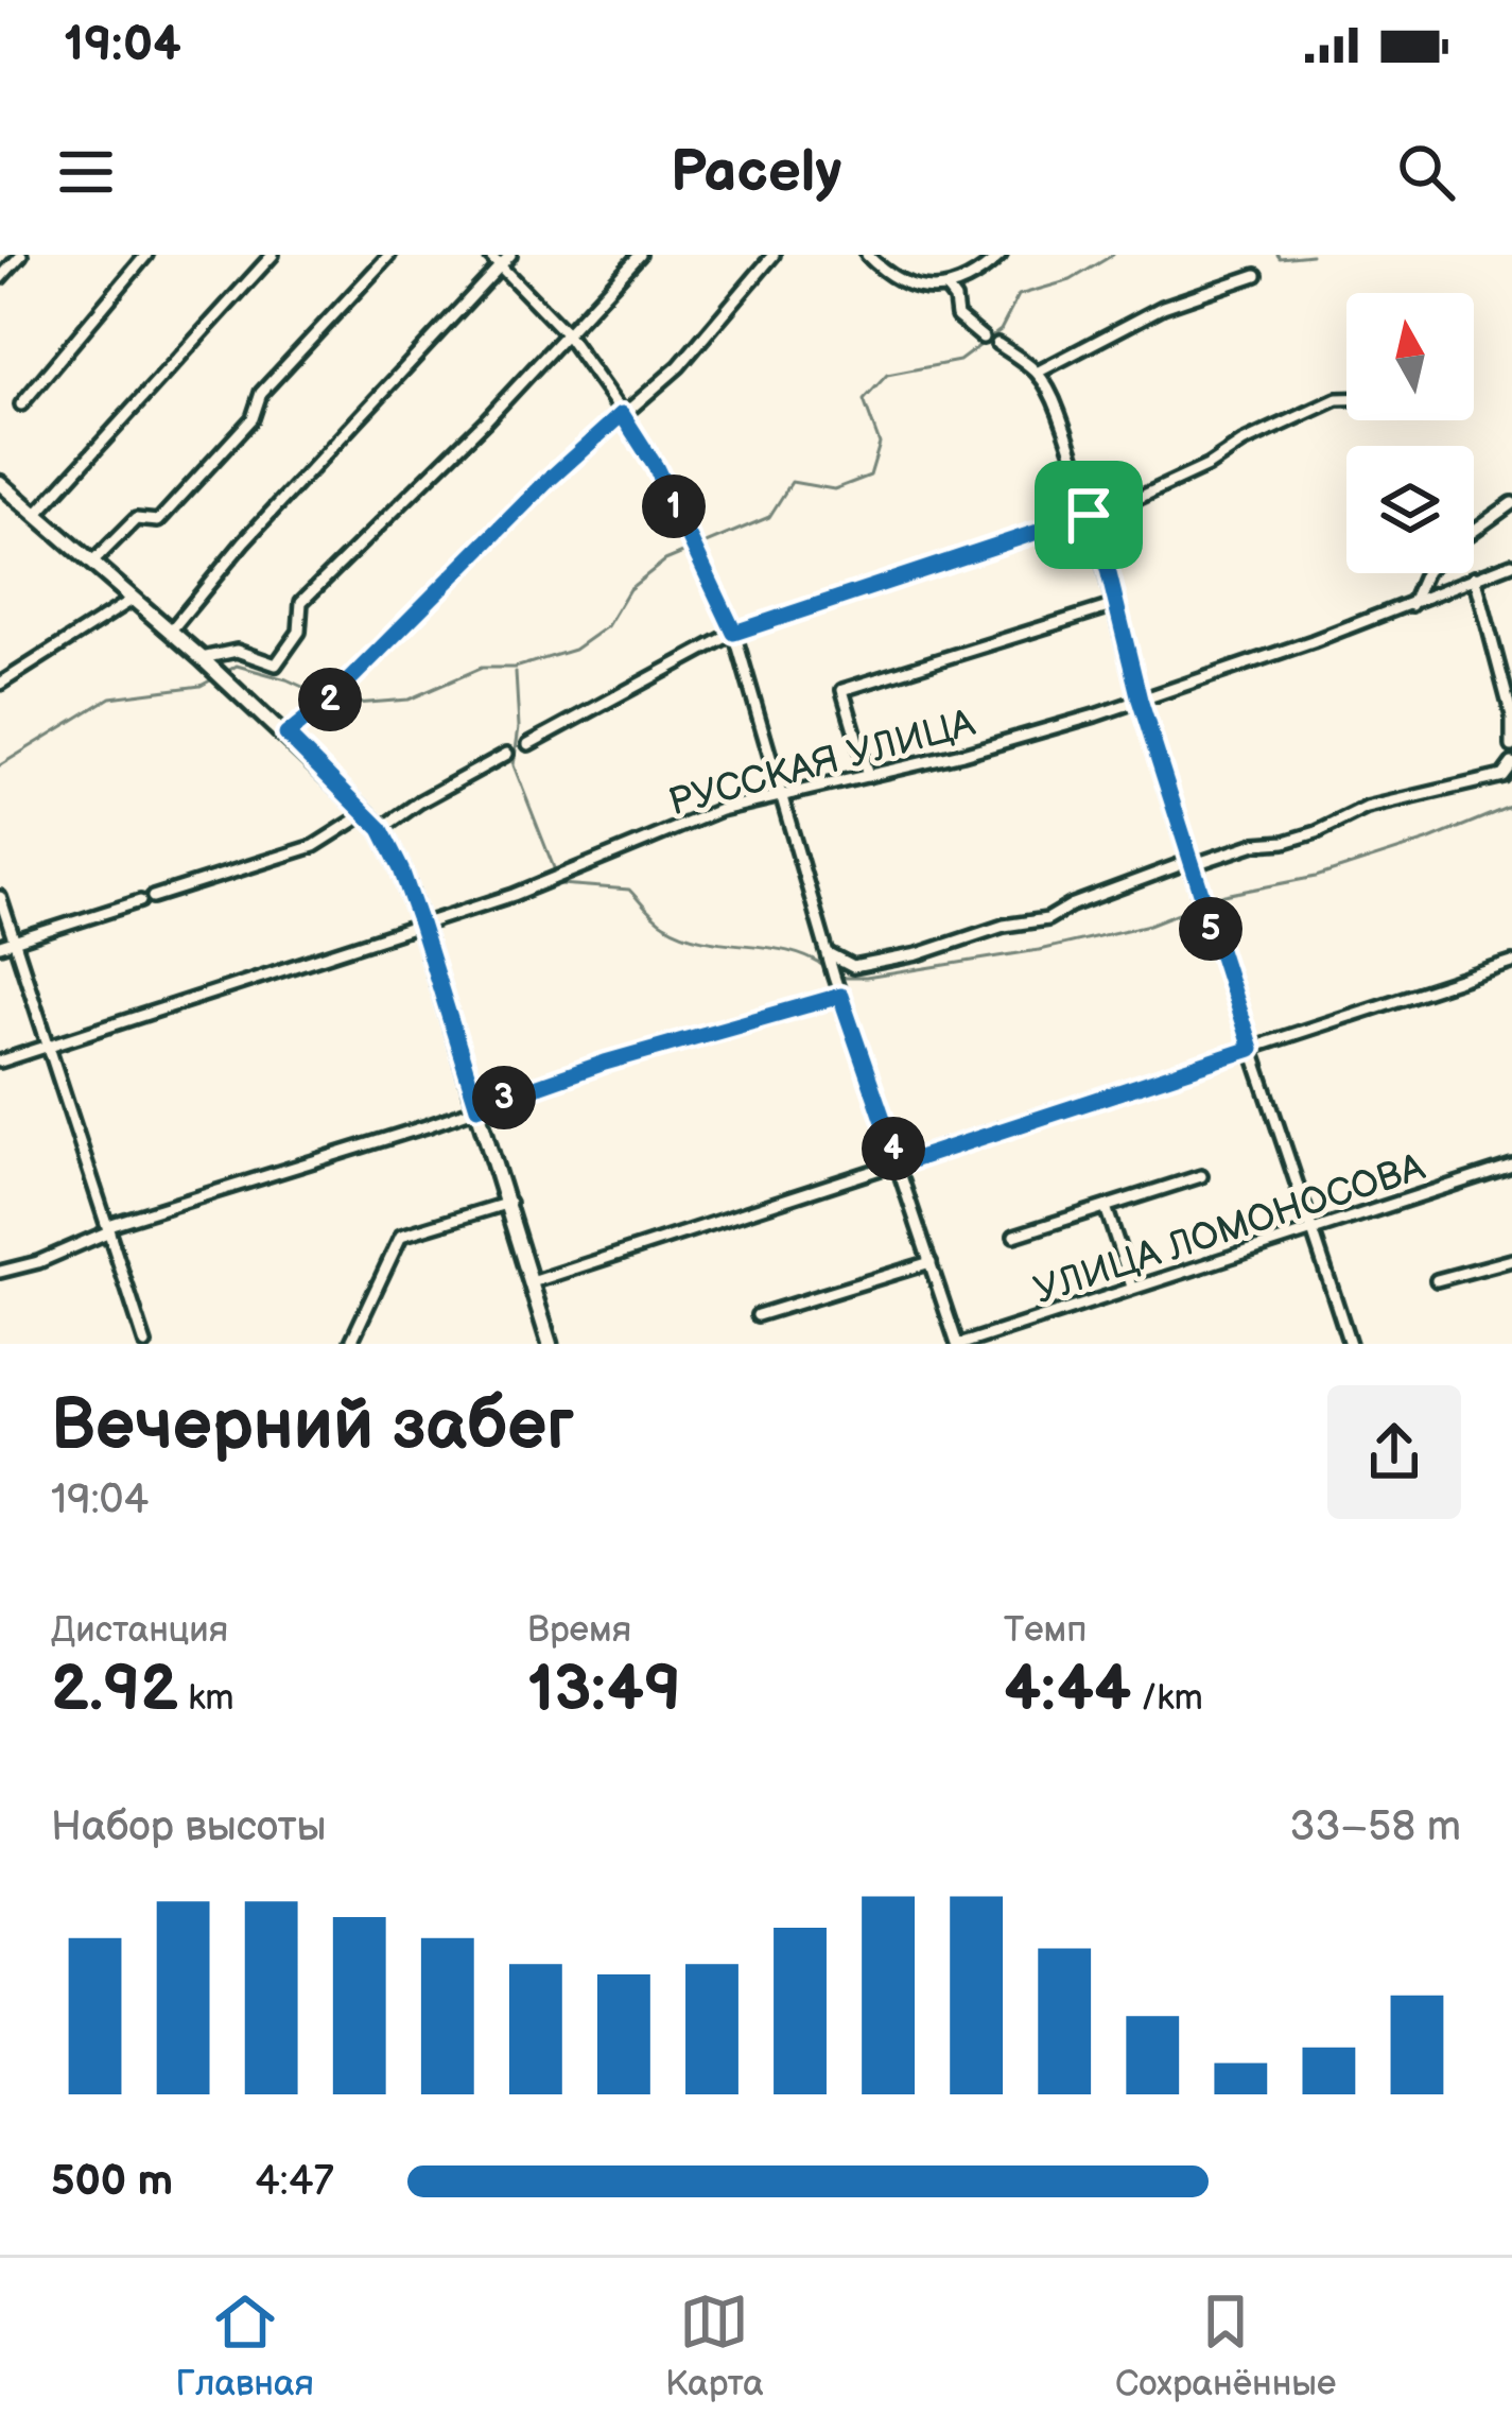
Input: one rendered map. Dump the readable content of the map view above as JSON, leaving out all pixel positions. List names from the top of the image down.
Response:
{
  "streets": {
    "street": ["РУССКАЯ УЛИЦА", "УЛИЦА ЛОМОНОСОВА"]
  },
  "north": "top",
  "page": {
    "status": "19:04",
    "header": "Pacely",
    "pins": [
      "1",
      "2",
      "5",
      "3",
      "4"
    ],
    "heading": ["Вечерний забег", "19:04"],
    "stats": [
      ["Дистанция", "2.92 km"],
      ["Время", "13:49"],
      ["Темп", "4:44 /km"]
    ],
    "chart": ["Набор высоты", "33–58 m"],
    "list": [
      {
        "name": "500 m",
        "note": "4:47"
      }
    ],
    "tabs": ["Главная", "Карта", "Сохранённые"]
  }
}
